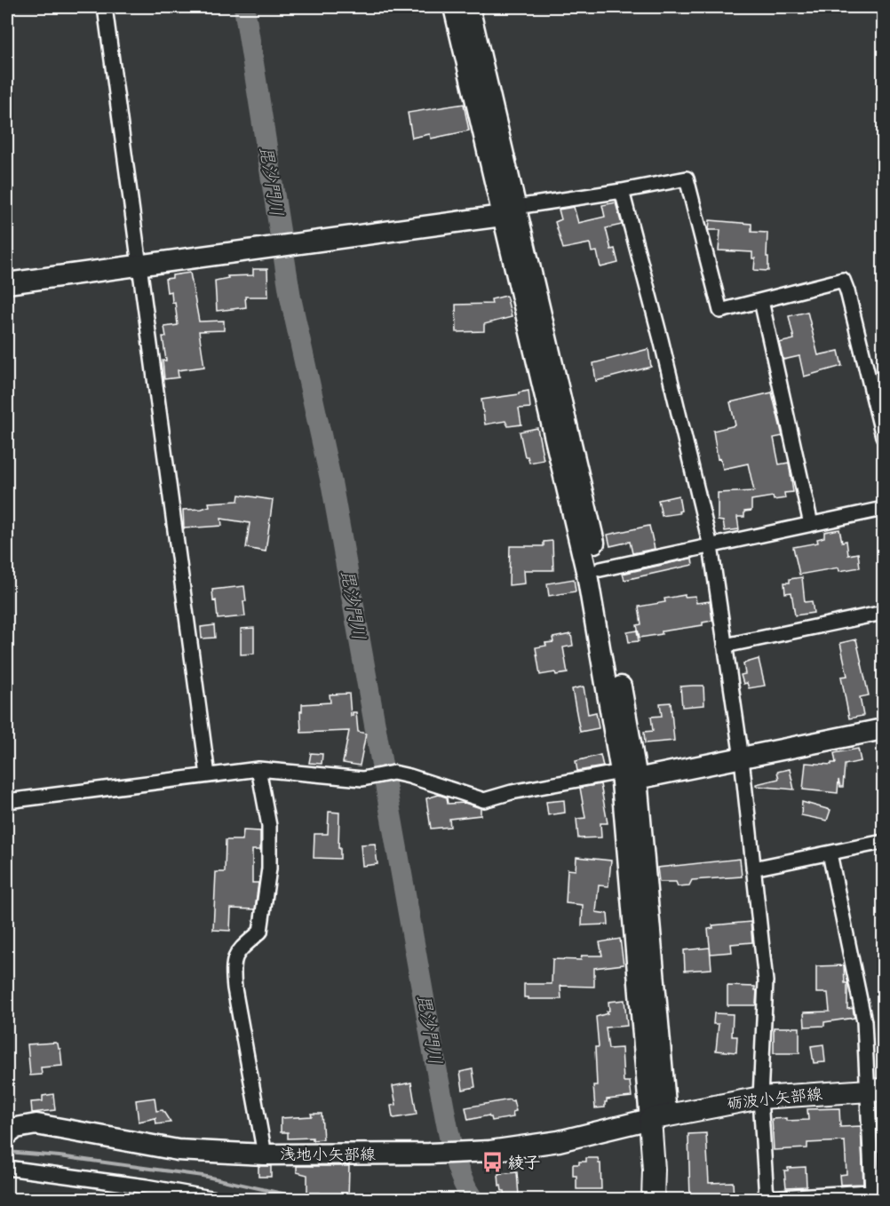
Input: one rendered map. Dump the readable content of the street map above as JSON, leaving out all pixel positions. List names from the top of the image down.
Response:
{
  "streets": {
    "main road": ["砺波小矢部線"],
    "street": ["浅地小矢部線"]
  },
  "crossings": [
    ["砺波小矢部線", "浅地小矢部線"]
  ],
  "water": ["毘沙門川"],
  "places": {
    "bus stop": ["綾子"]
  }
}
